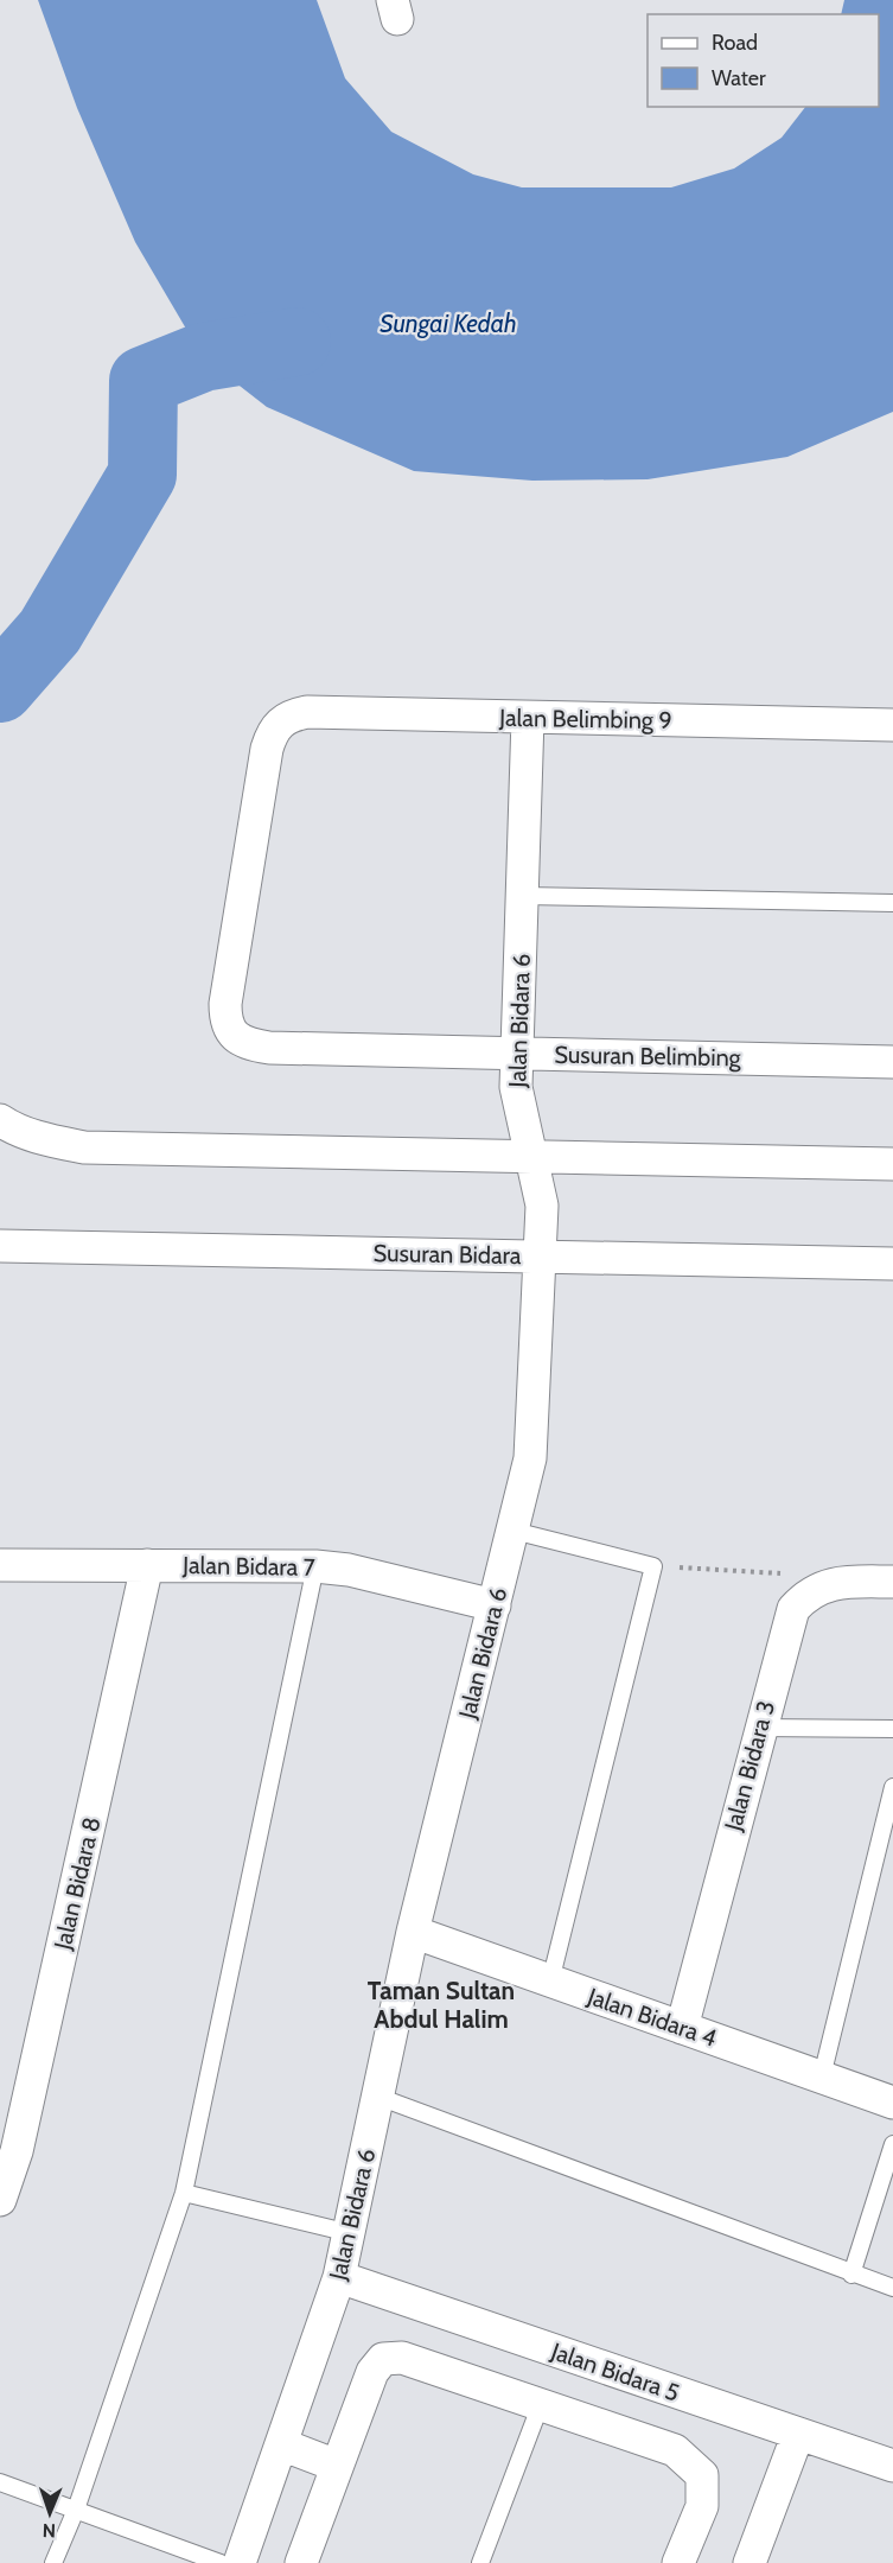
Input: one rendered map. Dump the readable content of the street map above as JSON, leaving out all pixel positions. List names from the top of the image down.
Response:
{
  "streets": {
    "street": [
      "Jalan Belimbing 9",
      "Jalan Bidara 6",
      "Susuran Belimbing",
      "Susuran Bidara",
      "Jalan Bidara 7",
      "Jalan Bidara 3",
      "Jalan Bidara 8",
      "Jalan Bidara 4",
      "Jalan Bidara 5"
    ]
  },
  "crossings": [
    ["Jalan Belimbing 9", "Jalan Bidara 6"],
    ["Jalan Belimbing 9", "Susuran Belimbing"],
    ["Jalan Bidara 6", "Susuran Belimbing"],
    ["Jalan Bidara 6", "Susuran Bidara"],
    ["Jalan Bidara 6", "Jalan Bidara 7"],
    ["Jalan Bidara 6", "Jalan Bidara 4"],
    ["Jalan Bidara 6", "Jalan Bidara 5"],
    ["Jalan Bidara 7", "Jalan Bidara 8"],
    ["Jalan Bidara 3", "Jalan Bidara 4"]
  ],
  "districts": ["Taman Sultan Abdul Halim"],
  "water": ["Sungai Kedah"],
  "legend": ["Road", "Water"],
  "north": "bottom"
}
